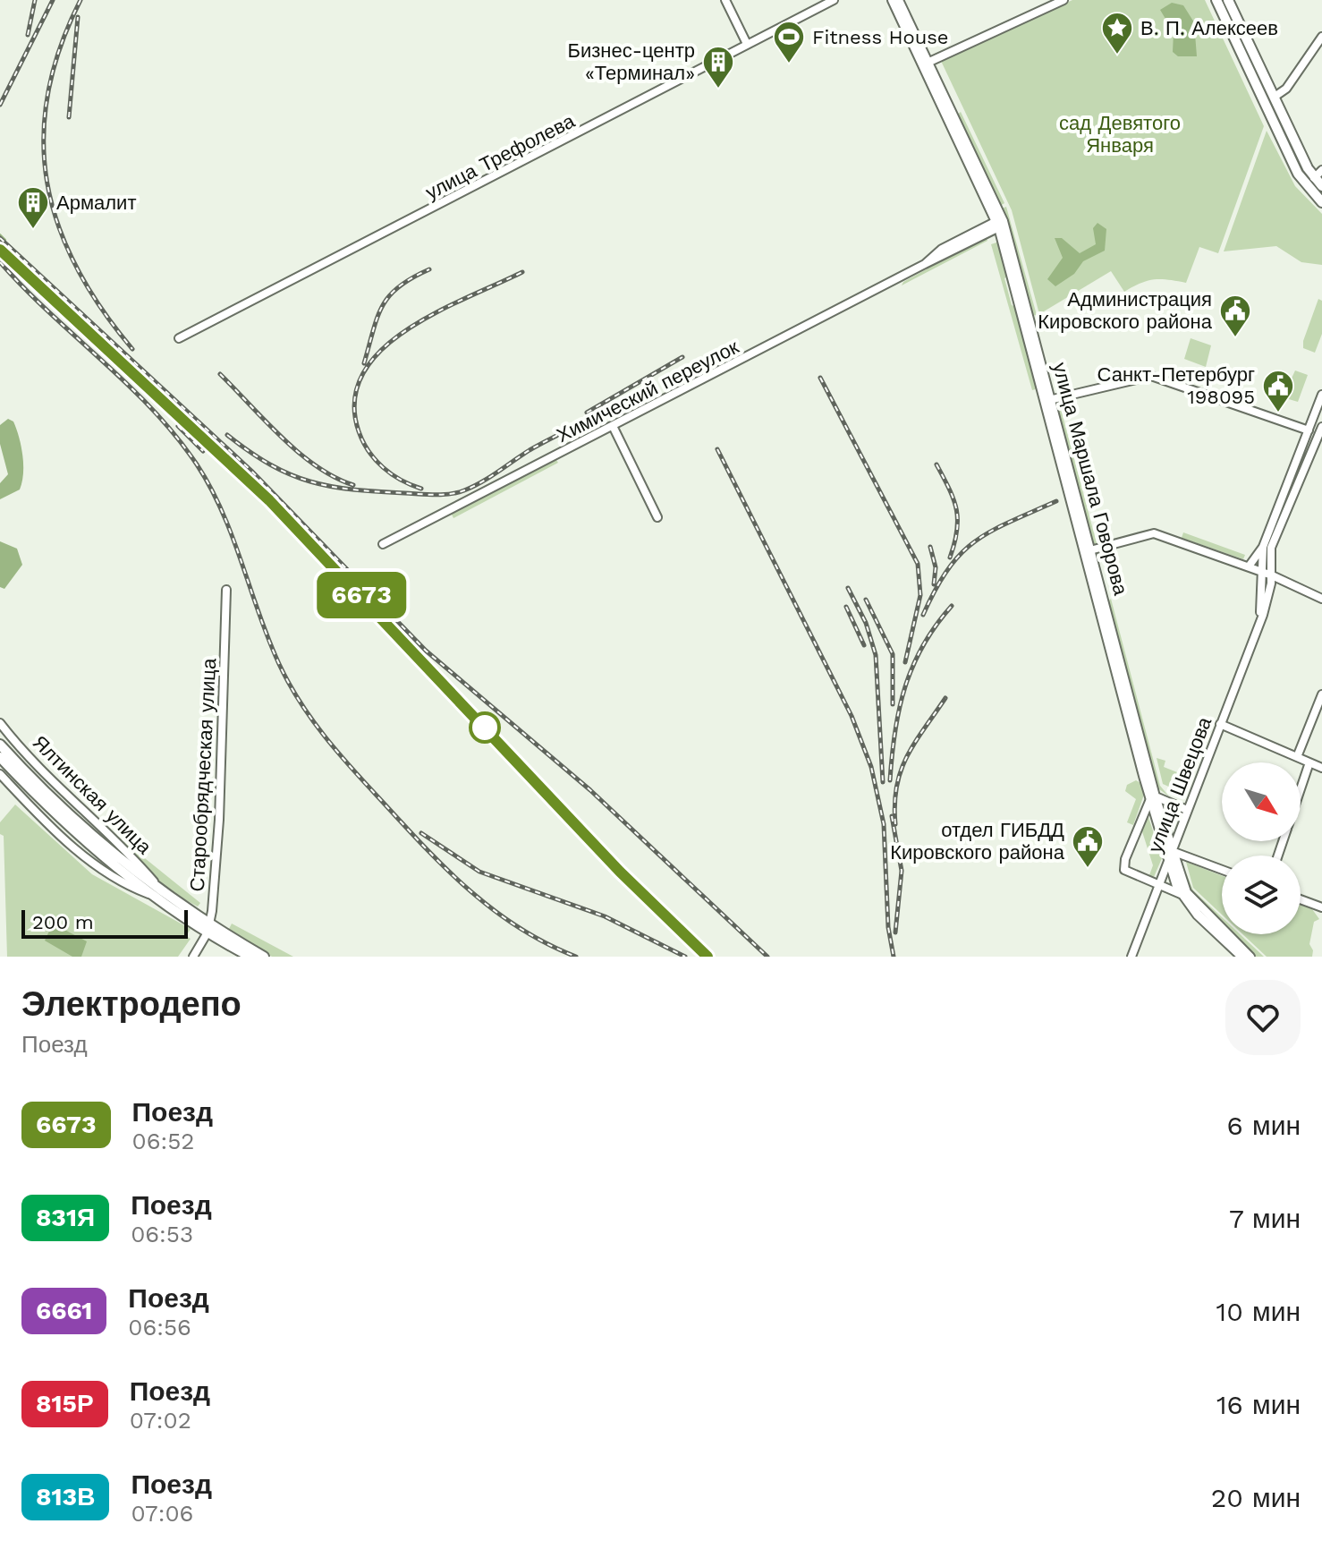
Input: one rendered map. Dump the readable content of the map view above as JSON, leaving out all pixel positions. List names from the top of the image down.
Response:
{
  "streets": {
    "main road": ["улица Маршала Говорова"],
    "street": [
      "улица Трефолева",
      "Химический переулок",
      "Старообрядческая улица",
      "улица Швецова",
      "Ялтинская улица"
    ]
  },
  "crossings": [
    ["Химический переулок", "улица Маршала Говорова"],
    ["улица Маршала Говорова", "улица Швецова"]
  ],
  "parks": ["сад Девятого Января"],
  "places": {
    "place": ["В. П. Алексеев"],
    "sports": ["Fitness House"],
    "building": ["Бизнес-центр «Терминал»", "Армалит"],
    "public building": ["Администрация Кировского района", "Санкт-Петербург 198095", "отдел ГИБДД Кировского района"]
  },
  "scale_bar": "200 m",
  "north": "bottom right",
  "page": {
    "on_map": "6673",
    "scale": "200 m",
    "heading": ["Электродепо", "Поезд"],
    "list": [
      {
        "mark": "6673",
        "name": "Поезд",
        "note": "06:52",
        "value": "6 мин"
      },
      {
        "mark": "831Я",
        "name": "Поезд",
        "note": "06:53",
        "value": "7 мин"
      },
      {
        "mark": "6661",
        "name": "Поезд",
        "note": "06:56",
        "value": "10 мин"
      },
      {
        "mark": "815Р",
        "name": "Поезд",
        "note": "07:02",
        "value": "16 мин"
      },
      {
        "mark": "813В",
        "name": "Поезд",
        "note": "07:06",
        "value": "20 мин"
      }
    ]
  }
}
